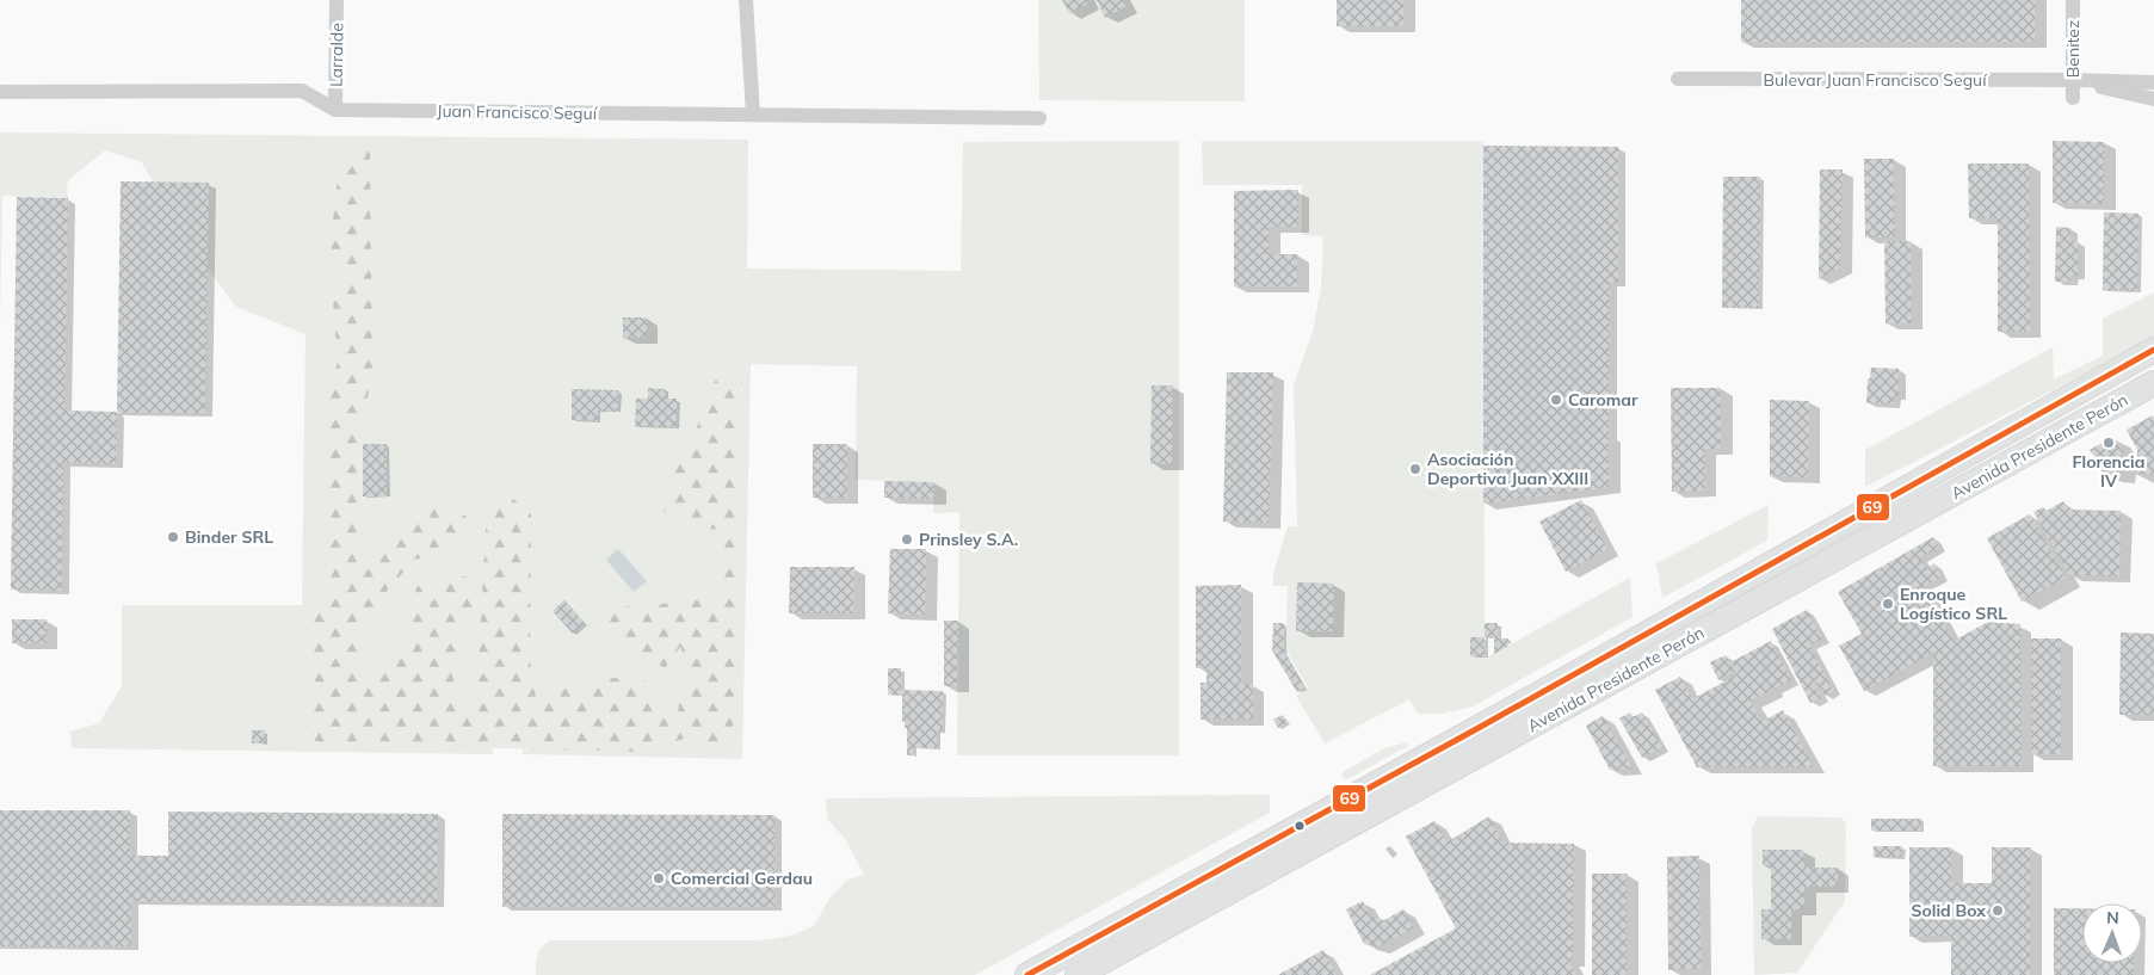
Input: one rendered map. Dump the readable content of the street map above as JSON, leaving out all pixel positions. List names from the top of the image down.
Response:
{
  "streets": {
    "main road": ["Avenida Presidente Perón"],
    "street": [
      "Benitez",
      "Larralde",
      "Bulevar Juan Francisco Seguí",
      "Juan Francisco Seguí"
    ]
  },
  "crossings": [
    ["Benitez", "Bulevar Juan Francisco Seguí"],
    ["Larralde", "Juan Francisco Seguí"]
  ],
  "places": [
    "Caromar",
    "Florencia IV",
    "Asociación Deportiva Juan XXIII",
    "Binder SRL",
    "Prinsley S.A.",
    "Enroque Logístico SRL",
    "Comercial Gerdau",
    "Solid Box"
  ],
  "lines": ["transit line 69"],
  "north": "top"
}
